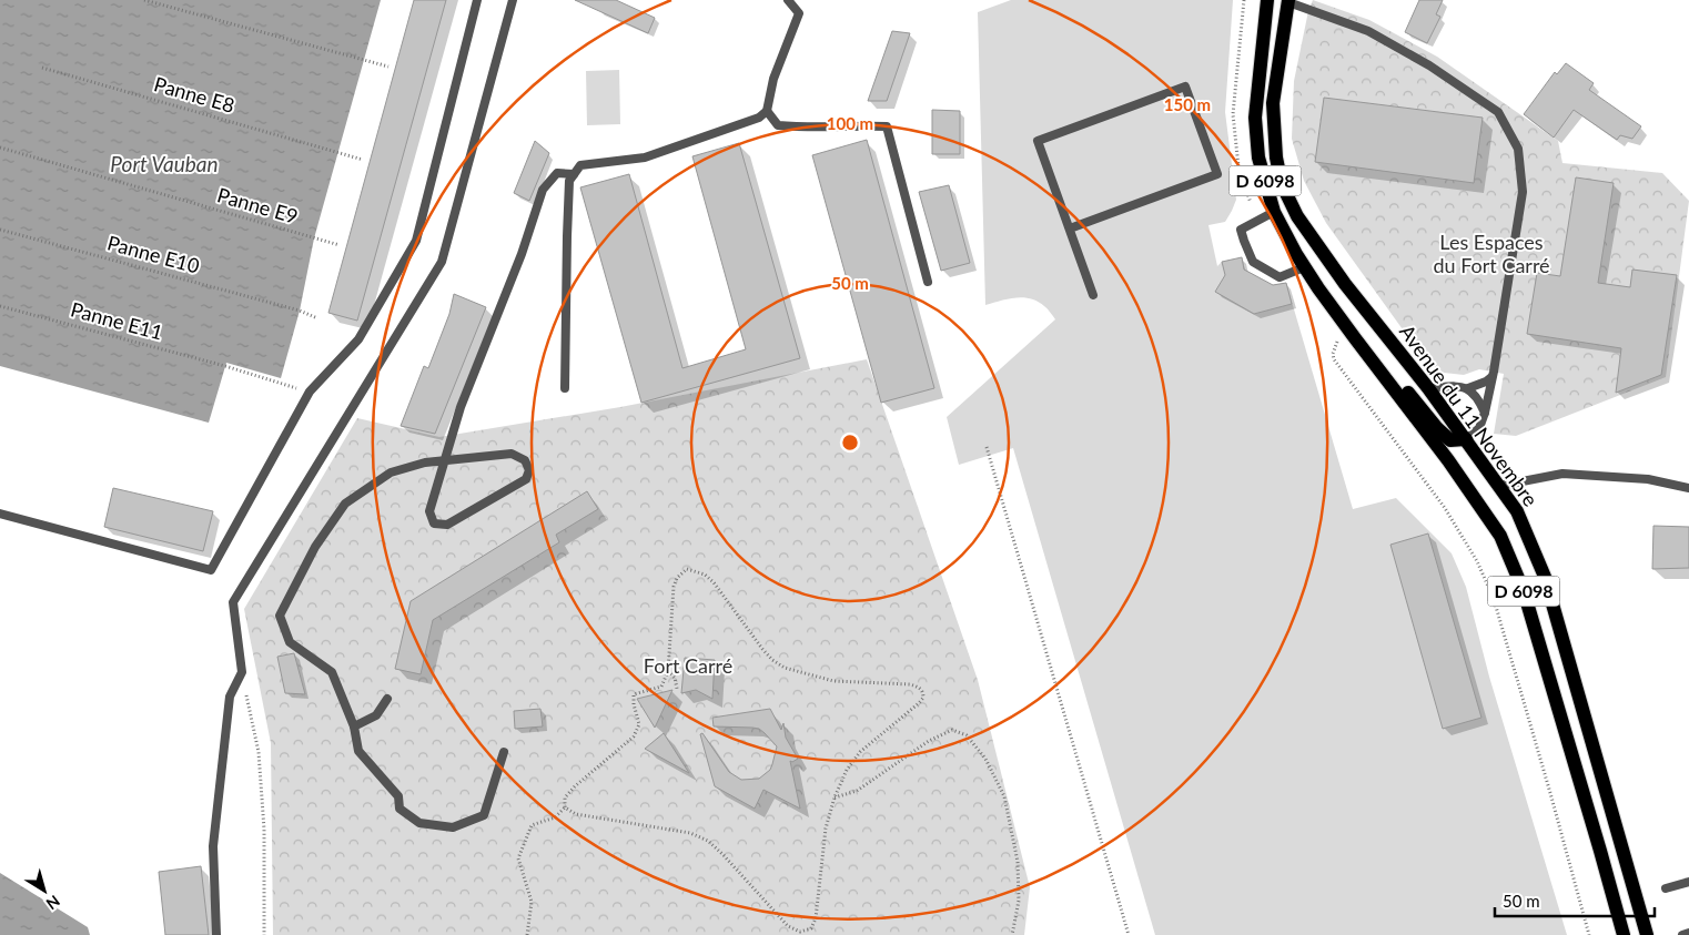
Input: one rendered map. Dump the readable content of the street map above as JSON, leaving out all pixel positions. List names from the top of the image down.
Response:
{
  "streets": {
    "main road": ["D 6098", "Avenue du 11 Novembre"],
    "path": [
      "Panne E8",
      "Panne E9",
      "Panne E10",
      "Panne E11"
    ]
  },
  "water": ["Port Vauban"],
  "parks": ["Les Espaces du Fort Carré", "Fort Carré"],
  "scale_bar": "50 m",
  "north": "bottom right",
  "rings": ["150 m", "100 m", "50 m"]
}
